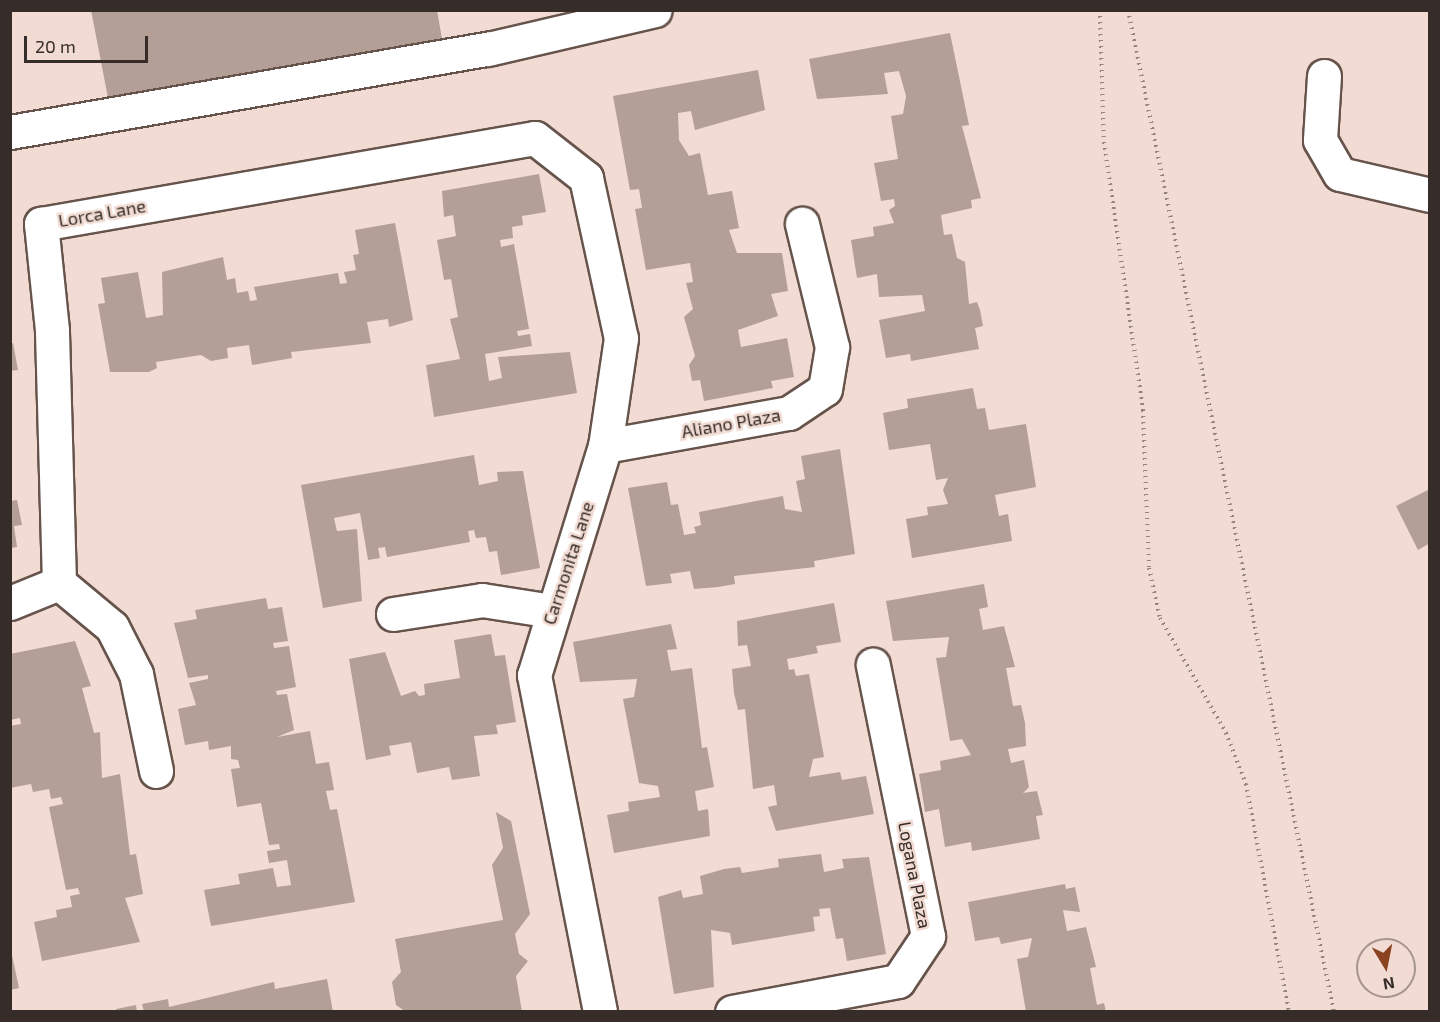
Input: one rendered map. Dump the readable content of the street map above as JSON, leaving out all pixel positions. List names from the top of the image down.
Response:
{
  "streets": {
    "street": [
      "Lorca Lane",
      "Aliano Plaza",
      "Carmonita Lane",
      "Logana Plaza"
    ]
  },
  "crossings": [
    ["Lorca Lane", "Carmonita Lane"],
    ["Aliano Plaza", "Carmonita Lane"]
  ],
  "scale_bar": "20 m",
  "north": "bottom"
}
